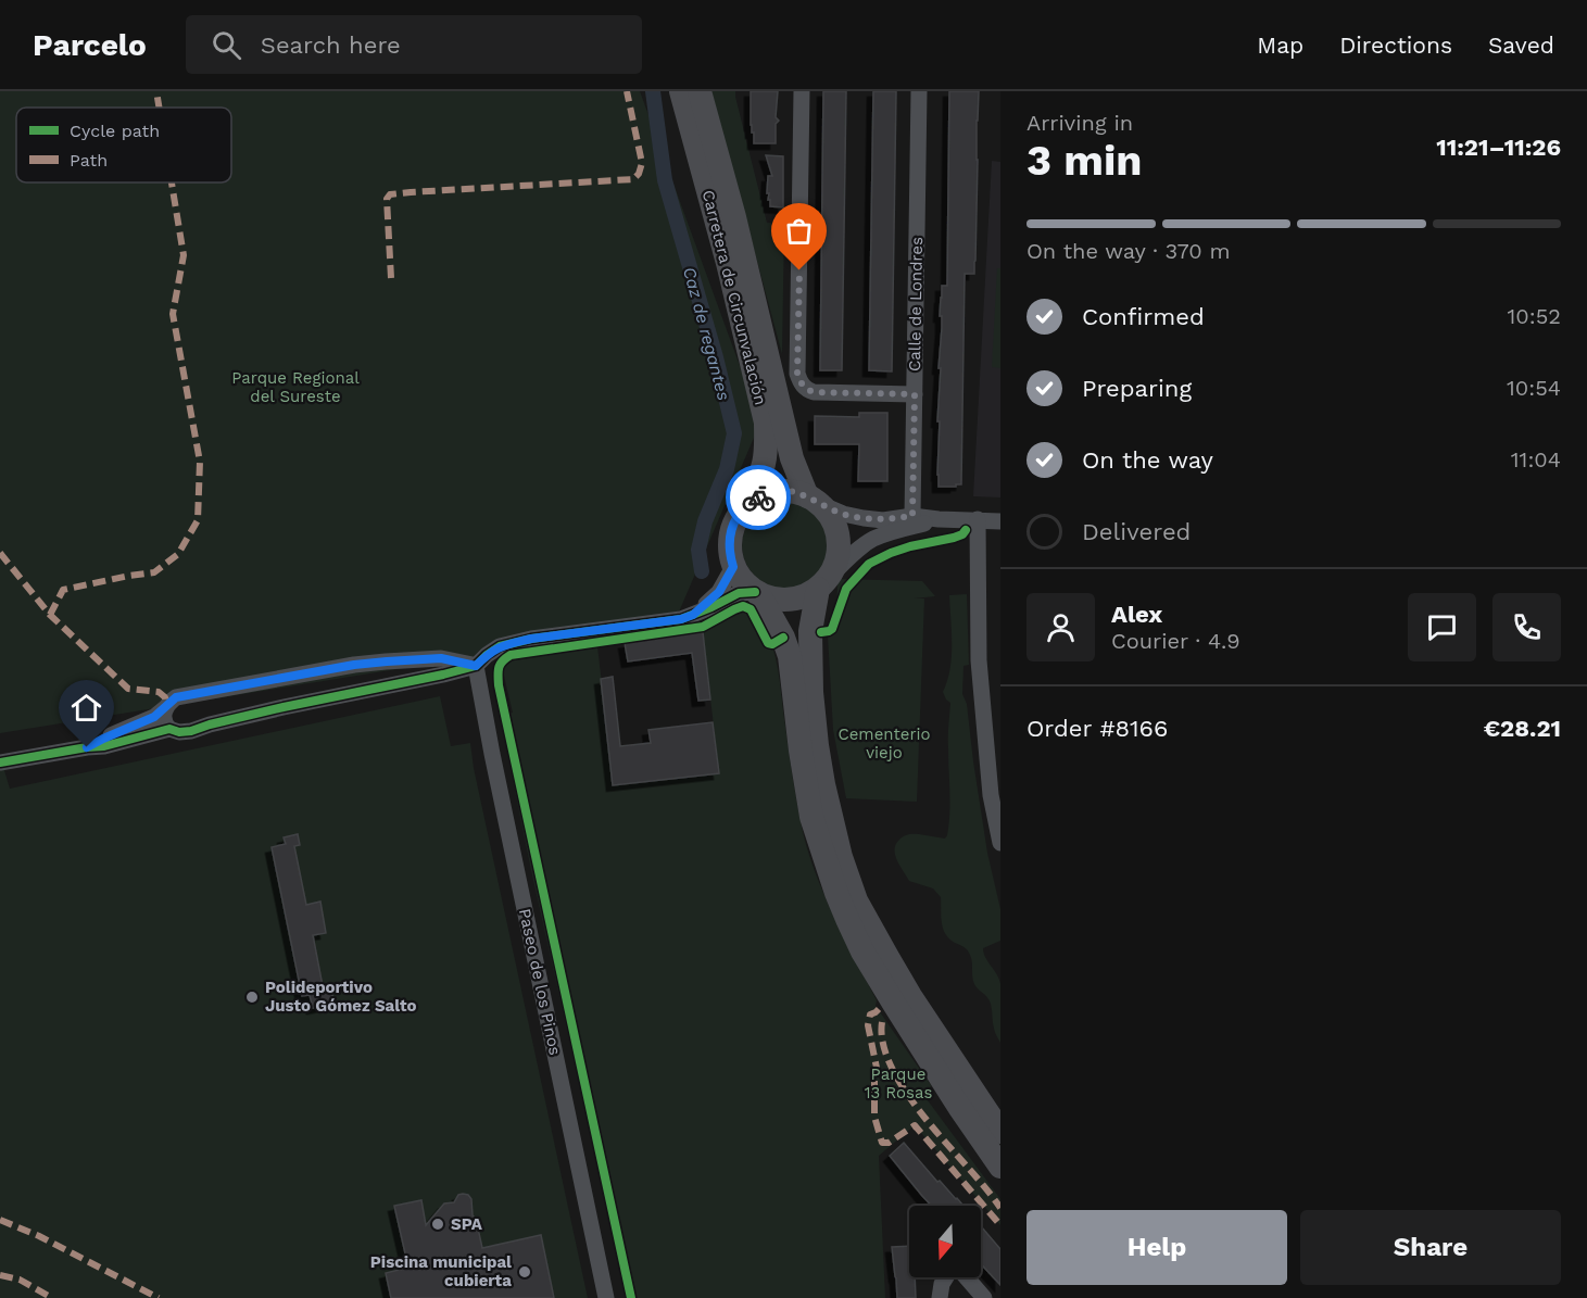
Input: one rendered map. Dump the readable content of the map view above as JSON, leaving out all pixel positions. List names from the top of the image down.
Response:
{
  "streets": {
    "main road": ["Carretera de Circunvalación"],
    "street": ["Calle de Londres", "Paseo de los Pinos"]
  },
  "water": ["Caz de regantes"],
  "parks": ["Parque Regional del Sureste", "Cementerio viejo", "Parque 13 Rosas"],
  "places": ["Polideportivo Justo Gómez Salto", "SPA", "Piscina municipal cubierta"],
  "legend": ["Cycle path", "Path"],
  "north": "bottom",
  "page": {
    "header": "Parcelo",
    "search": "Search here",
    "nav": ["Map", "Directions", "Saved"],
    "heading": ["3 min", "Arriving in", "11:21–11:26"],
    "panel": [
      "Alex",
      "Courier · 4.9",
      "Order #8166",
      "€28.21"
    ],
    "bar": "On the way · 370 m",
    "list": [
      ["Confirmed", "10:52"],
      ["Preparing", "10:54"],
      ["On the way", "11:04"],
      "Delivered"
    ],
    "buttons": ["Help", "Share"]
  }
}
